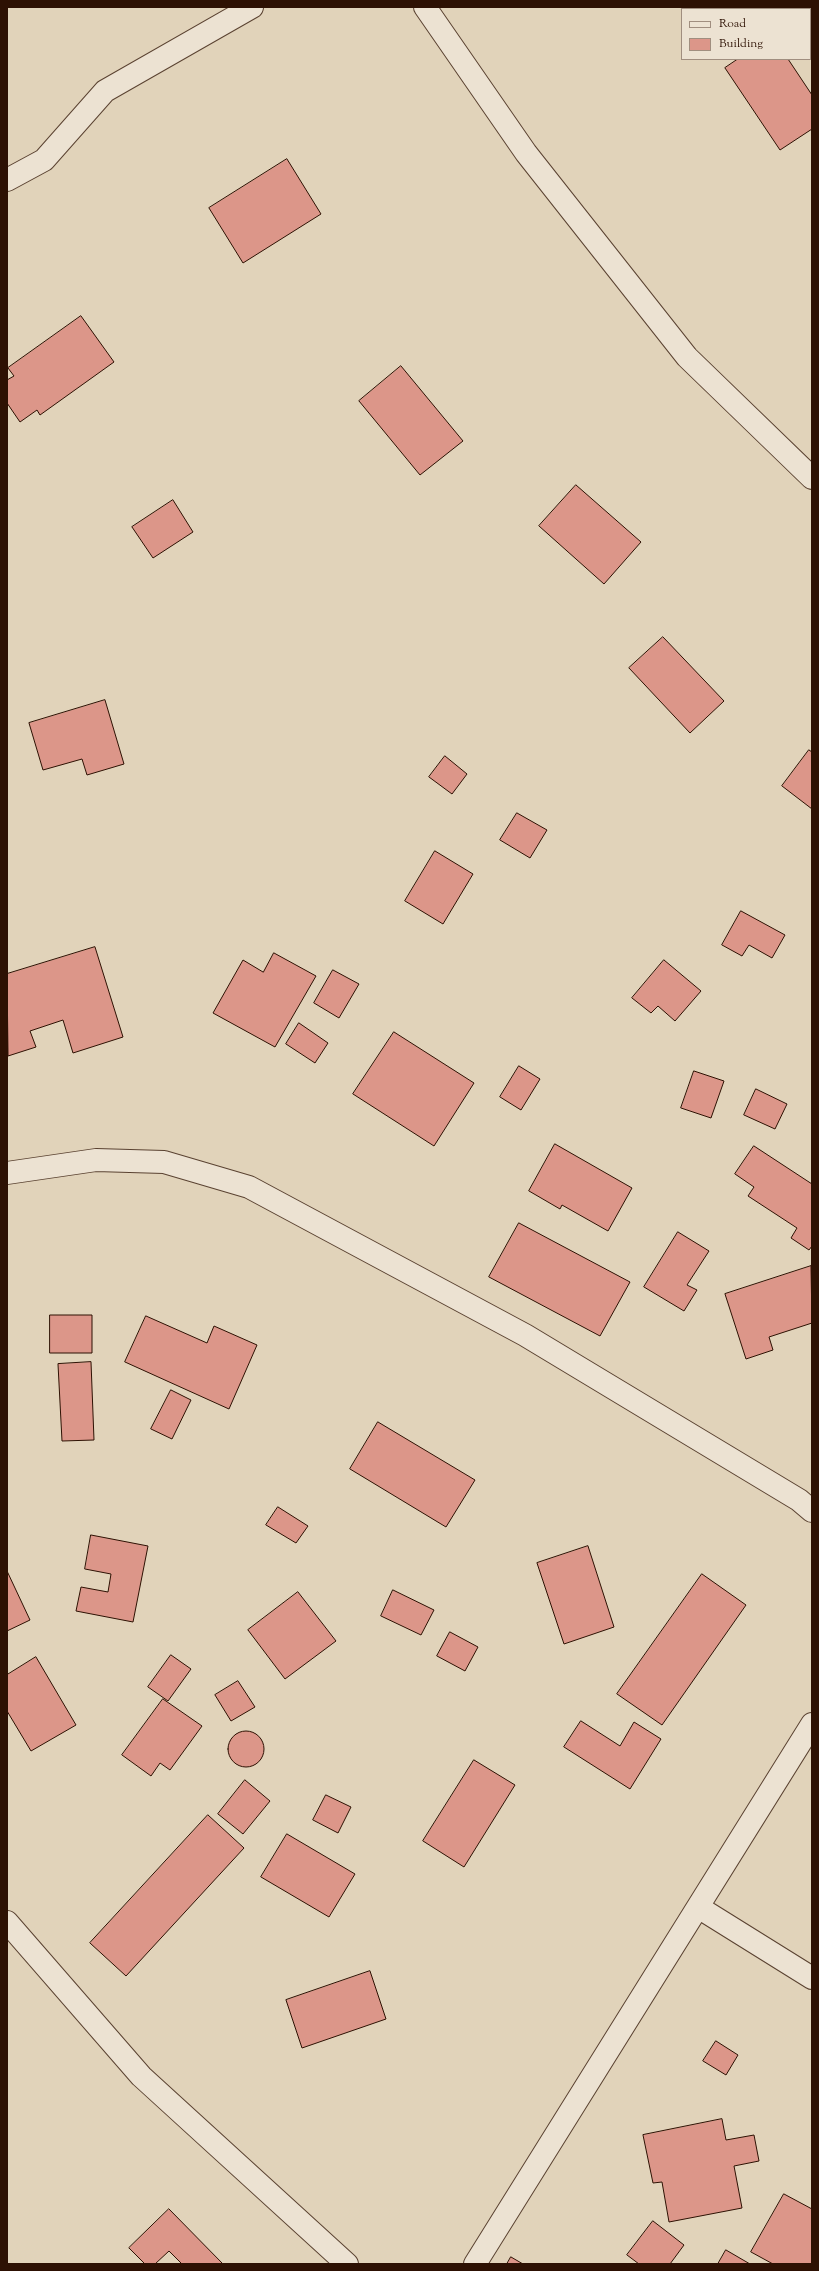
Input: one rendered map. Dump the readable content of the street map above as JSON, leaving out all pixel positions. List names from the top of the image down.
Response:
{
  "legend": ["Road", "Building"]
}
